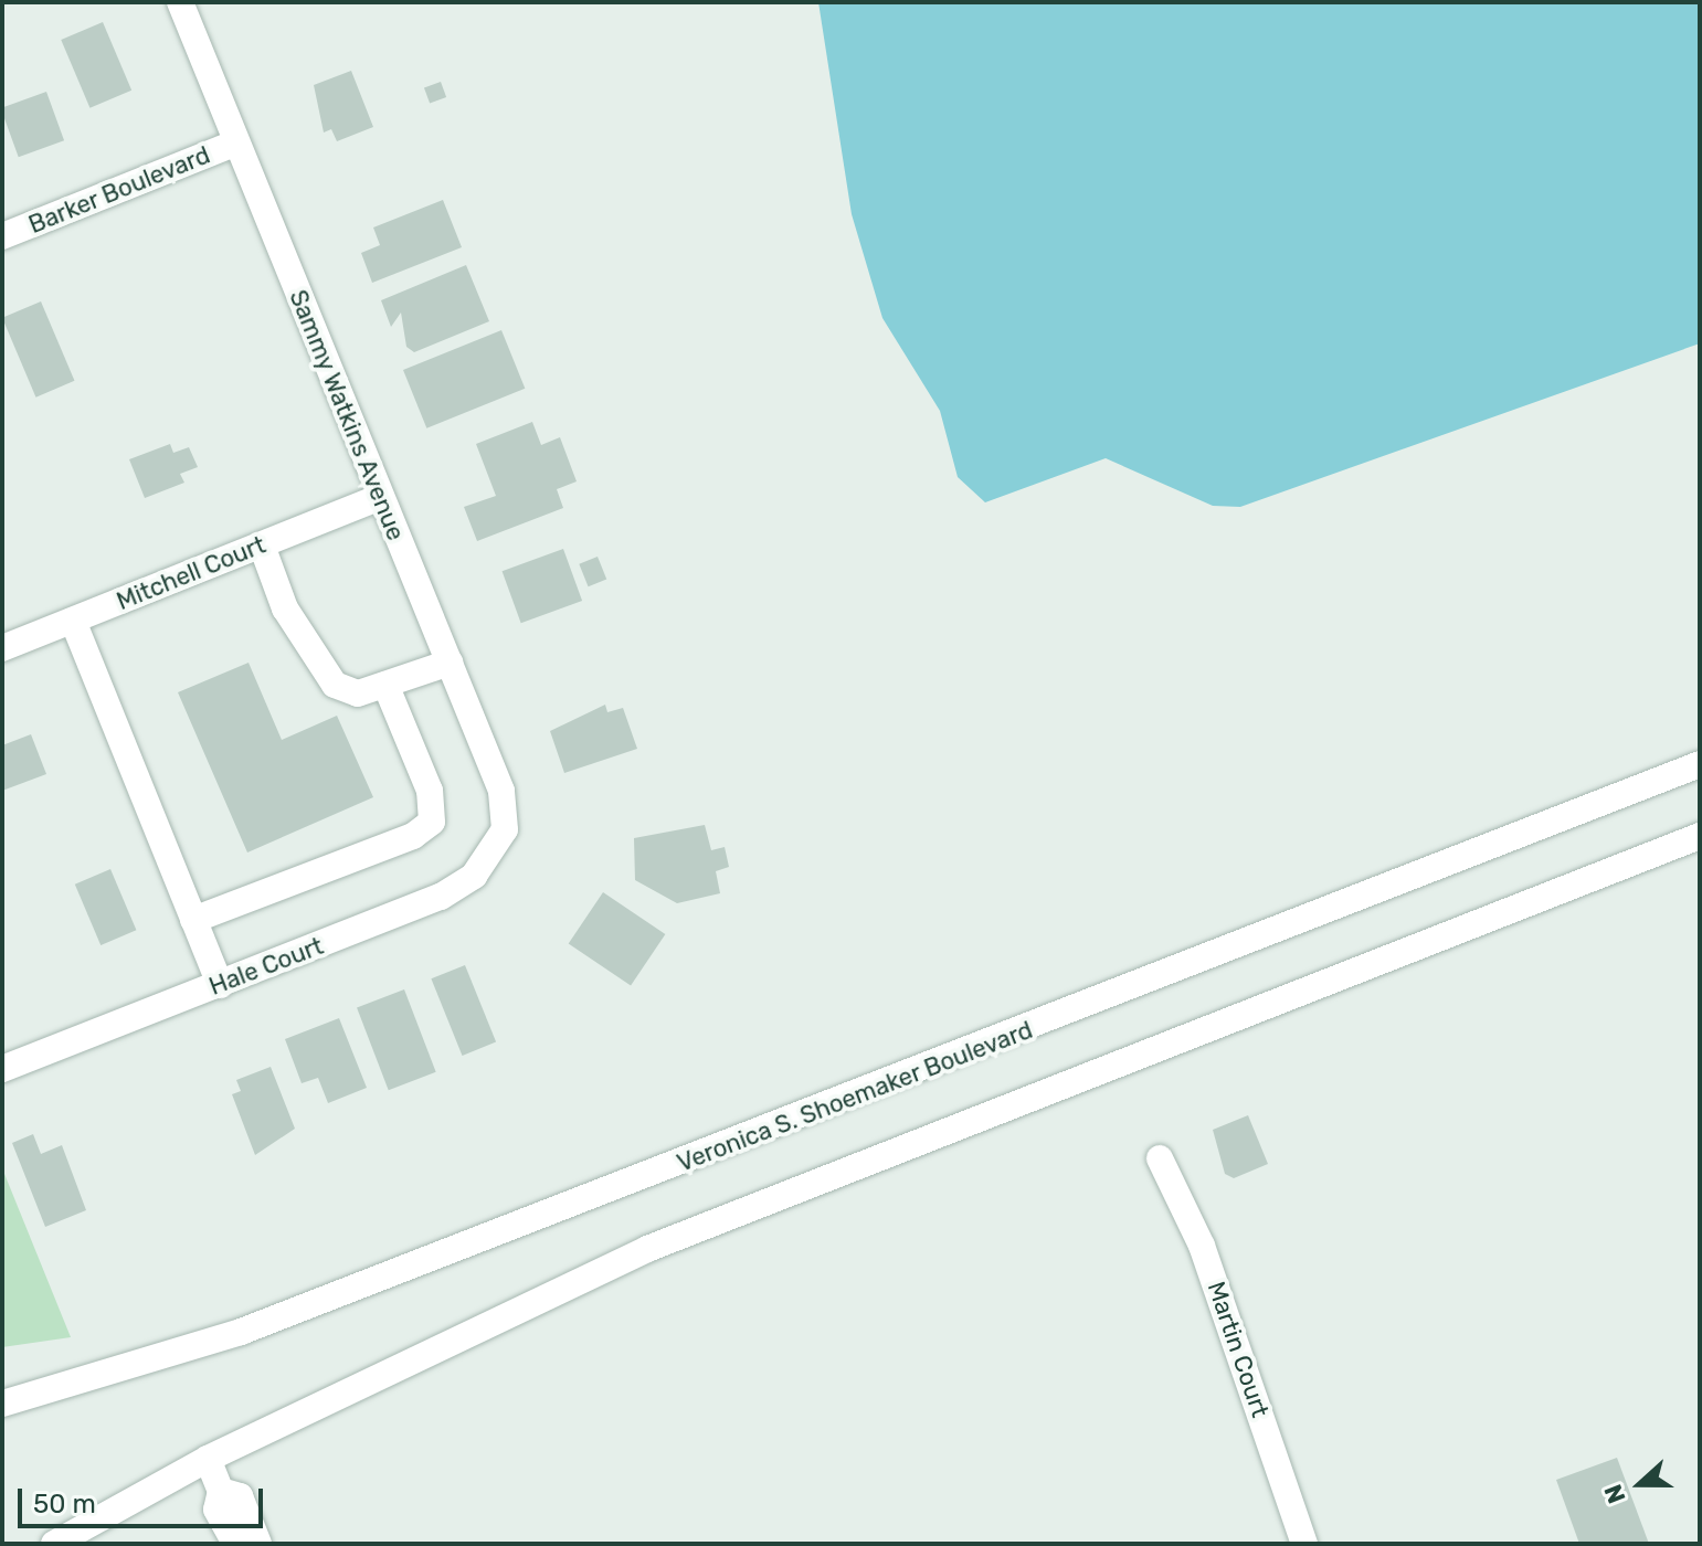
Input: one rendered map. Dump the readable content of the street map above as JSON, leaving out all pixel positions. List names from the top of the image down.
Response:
{
  "streets": {
    "street": [
      "Barker Boulevard",
      "Sammy Watkins Avenue",
      "Mitchell Court",
      "Hale Court",
      "Veronica S. Shoemaker Boulevard",
      "Martin Court"
    ]
  },
  "crossings": [
    ["Barker Boulevard", "Sammy Watkins Avenue"],
    ["Sammy Watkins Avenue", "Mitchell Court"],
    ["Sammy Watkins Avenue", "Hale Court"]
  ],
  "scale_bar": "50 m",
  "north": "left"
}
